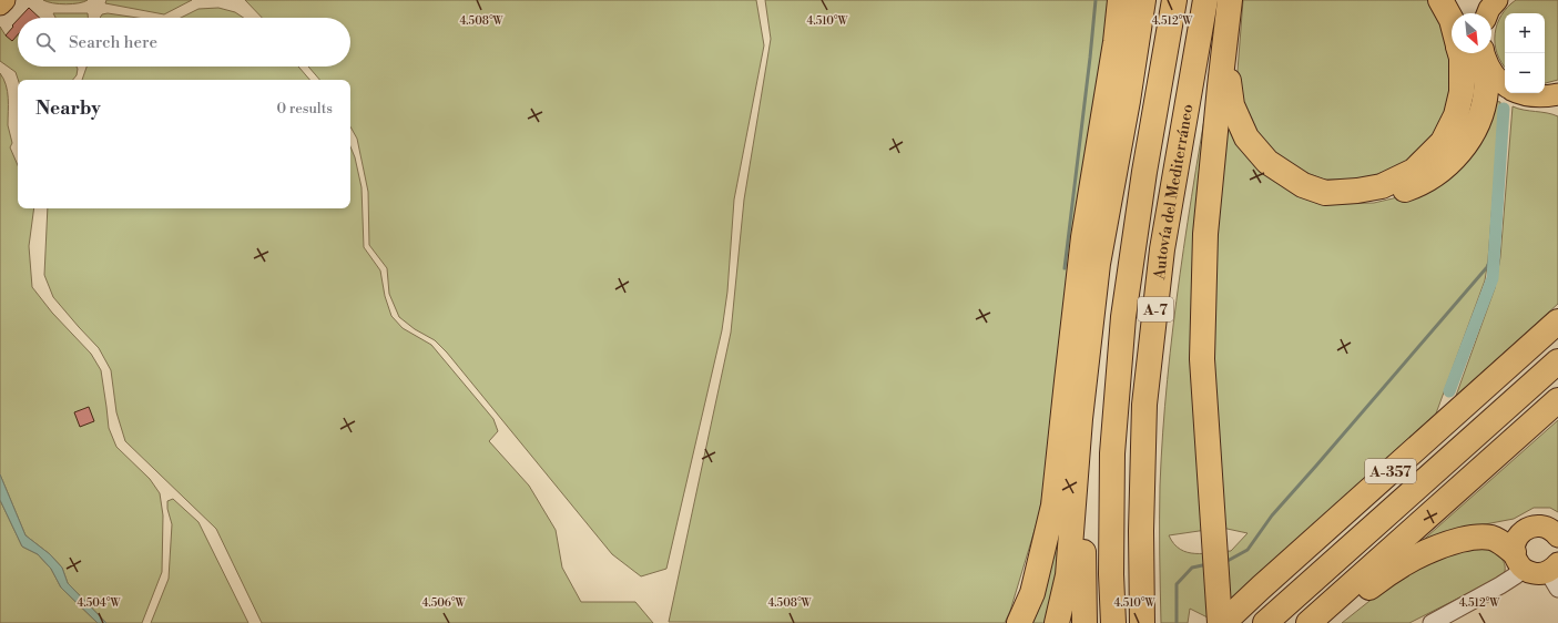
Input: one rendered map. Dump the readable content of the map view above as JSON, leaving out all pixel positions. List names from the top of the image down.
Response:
{
  "streets": {
    "highway": ["Autovía del Mediterráneo", "A-7", "A-357"]
  },
  "north": "bottom right",
  "page": {
    "map_buttons": ["+", "−"],
    "search": "Search here",
    "heading": ["Nearby", "0 results"]
  },
  "coordinates": [
    "4.508°W",
    "4.510°W",
    "4.512°W",
    "4.504°W",
    "4.506°W"
  ]
}
